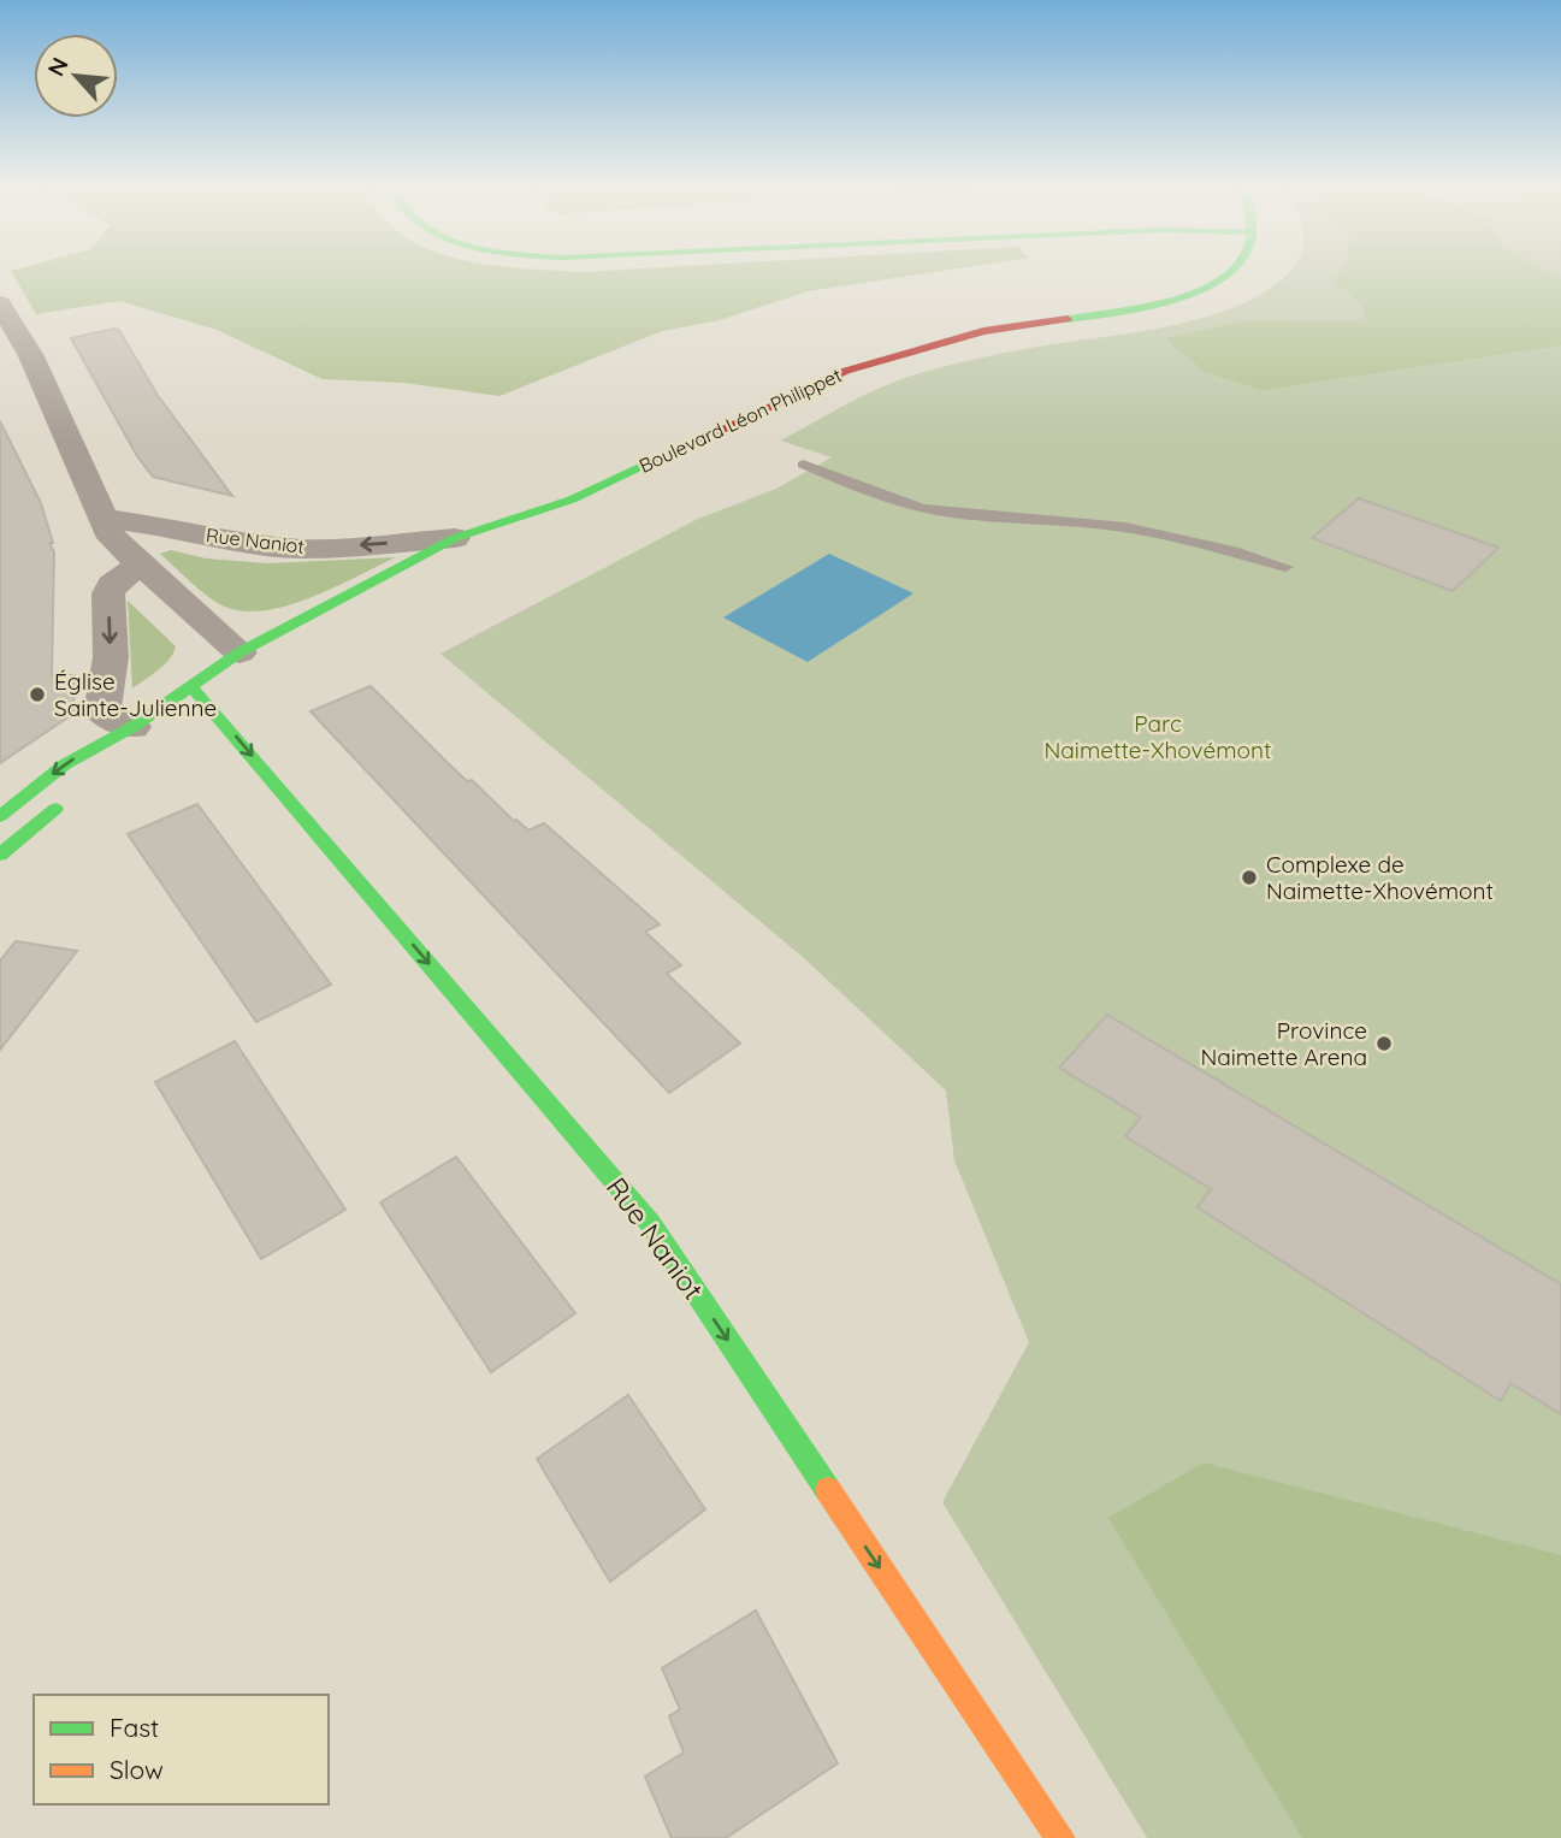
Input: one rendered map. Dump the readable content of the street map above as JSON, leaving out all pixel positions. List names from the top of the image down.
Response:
{
  "streets": {
    "street": ["Boulevard Léon Philippet", "Rue Naniot"]
  },
  "crossings": [
    ["Boulevard Léon Philippet", "Rue Naniot"]
  ],
  "parks": ["Parc Naimette-Xhovémont"],
  "places": ["Église Sainte-Julienne", "Complexe de Naimette-Xhovémont", "Province Naimette Arena"],
  "legend": ["Fast", "Slow"],
  "north": "top left"
}
